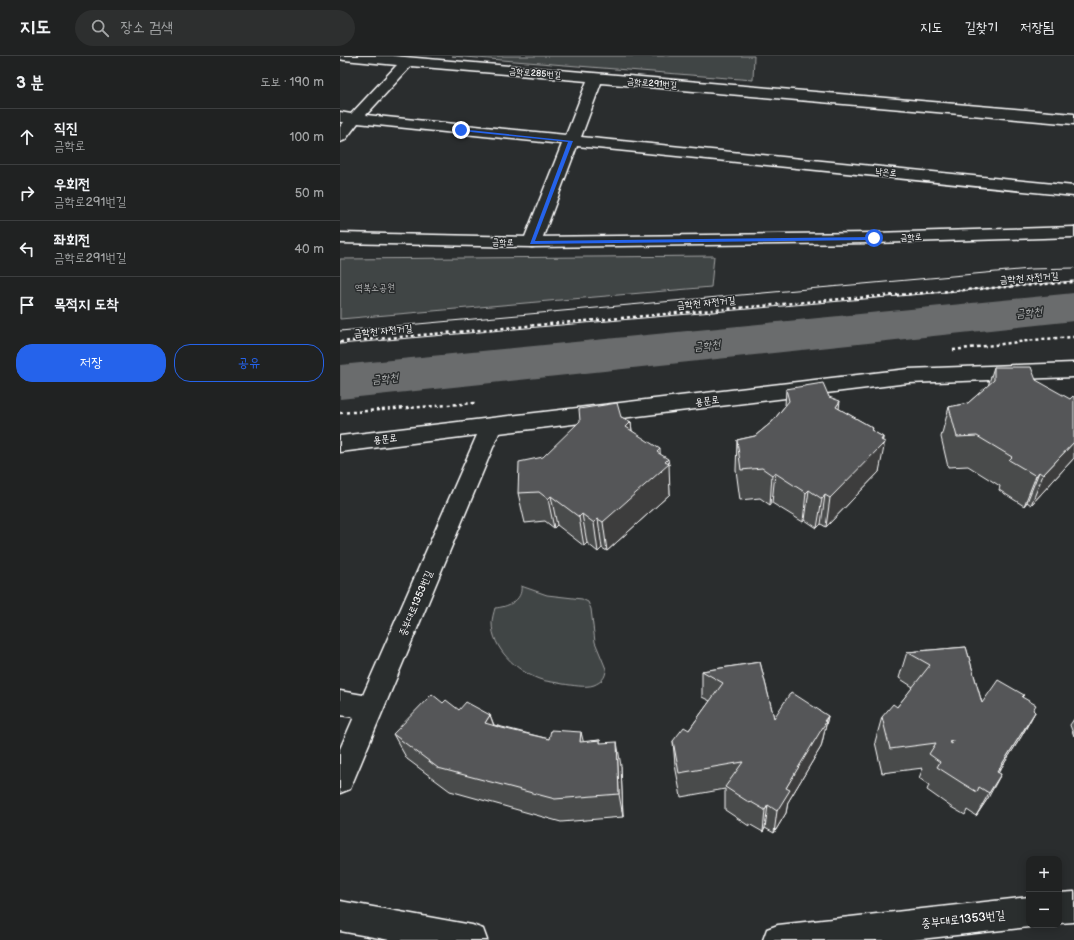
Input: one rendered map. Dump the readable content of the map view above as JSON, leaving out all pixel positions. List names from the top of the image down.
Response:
{
  "streets": {
    "street": [
      "금학로285번길",
      "금학로291번길",
      "낙은로",
      "금학로",
      "용문로",
      "중부대로1353번길"
    ],
    "path": ["금학천 자전거길"]
  },
  "crossings": [
    ["금학로285번길", "금학로291번길"],
    ["용문로", "중부대로1353번길"]
  ],
  "water": ["금학천"],
  "parks": ["역북소공원"],
  "page": {
    "header": "지도",
    "search": "장소 검색",
    "nav": ["지도", "길찾기", "저장됨"],
    "heading": ["3 분", "도보 · 190 m"],
    "list": [
      ["직진", "금학로", "100 m"],
      ["우회전", "금학로291번길", "50 m"],
      ["좌회전", "금학로291번길", "40 m"],
      "목적지 도착"
    ],
    "buttons": ["저장", "공유"],
    "map_buttons": ["+", "−"]
  }
}
